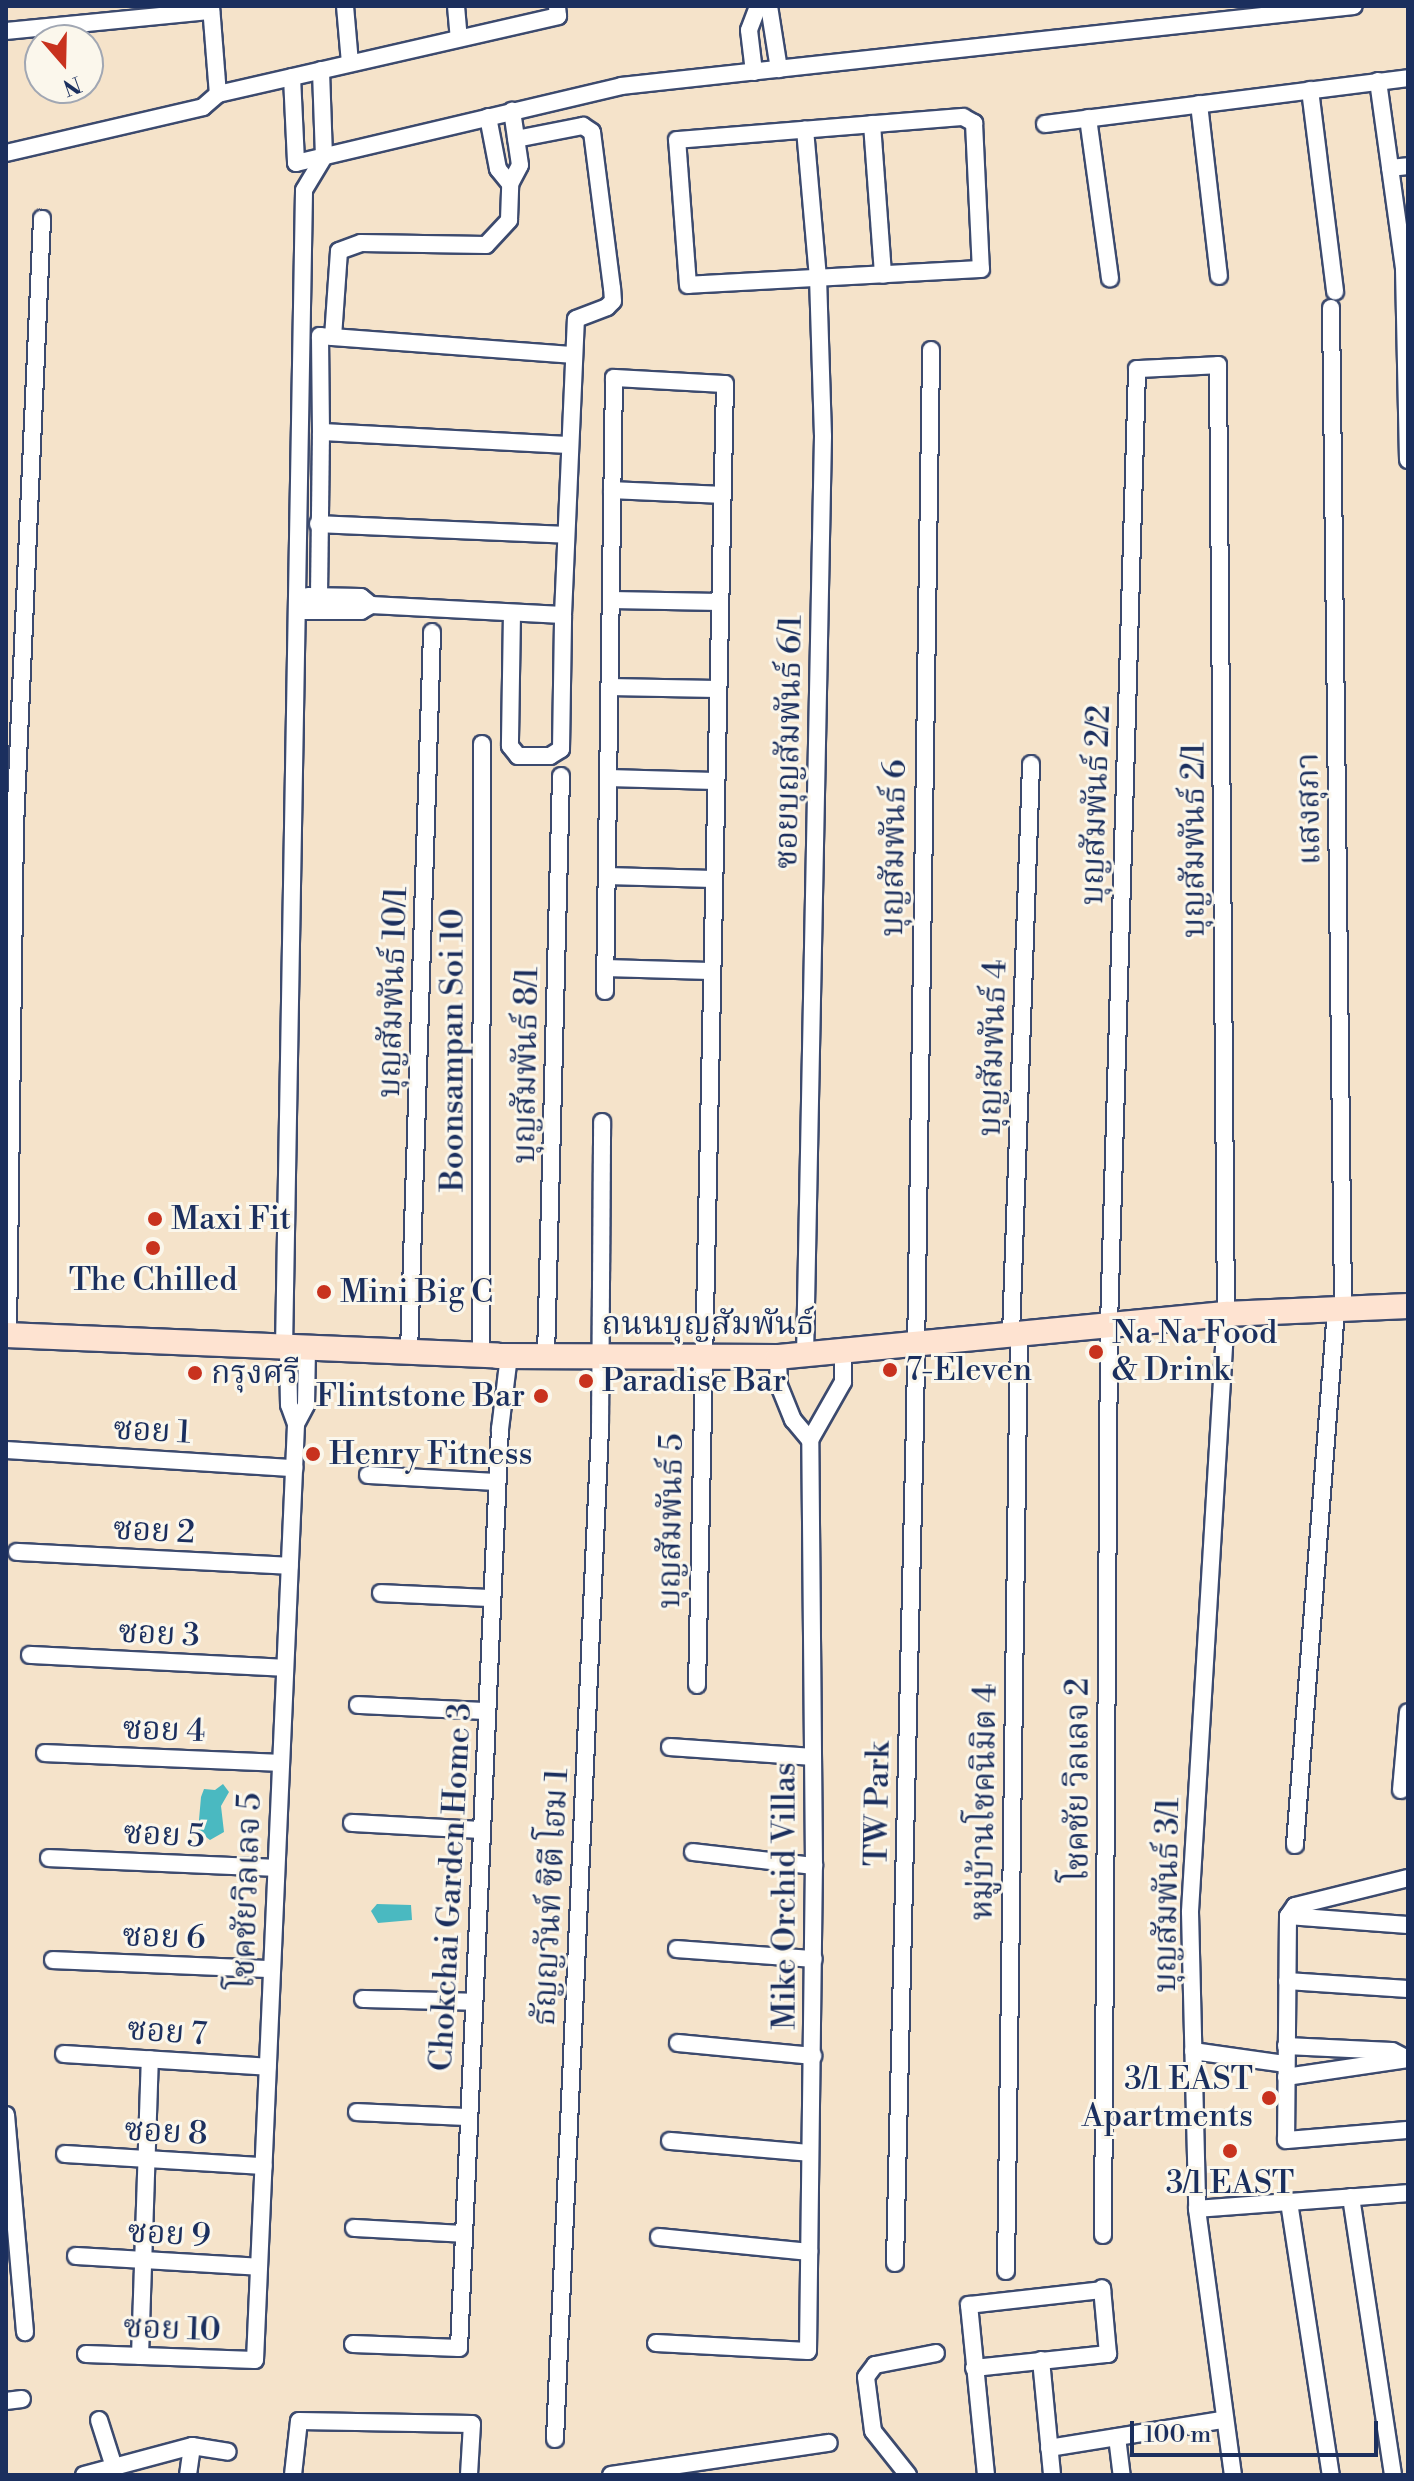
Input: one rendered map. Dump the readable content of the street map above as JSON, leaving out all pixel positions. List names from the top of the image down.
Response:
{
  "streets": {
    "street": [
      "ซอยบุญสัมพันธ์ 6/1",
      "บุญสัมพันธ์ 2/2",
      "แสงสุภา",
      "บุญสัมพันธ์ 2/1",
      "บุญสัมพันธ์ 6",
      "บุญสัมพันธ์ 10/1",
      "บุญสัมพันธ์ 4",
      "Boonsampan Soi 10",
      "บุญสัมพันธ์ 8/1",
      "ถนนบุญสัมพันธ์",
      "ซอย 1",
      "บุญสัมพันธ์ 5",
      "ซอย 2",
      "ซอย 3",
      "ซอย 4",
      "โชคชัย วิลเลจ 2",
      "หมู่บ้านโชคนิมิต 4",
      "TW Park",
      "ซอย 5",
      "Chokchai Garden Home 3",
      "โชคชัยวิลเลจ 5",
      "บุญสัมพันธ์ 3/1",
      "Mike Orchid Villas",
      "ธัญญวันท์ ซิตี โฮม 1",
      "ซอย 6",
      "ซอย 7",
      "ซอย 8",
      "ซอย 9",
      "ซอย 10"
    ]
  },
  "crossings": [
    ["ซอยบุญสัมพันธ์ 6/1", "ถนนบุญสัมพันธ์"],
    ["บุญสัมพันธ์ 2/2", "บุญสัมพันธ์ 2/1"],
    ["บุญสัมพันธ์ 2/2", "ถนนบุญสัมพันธ์"],
    ["บุญสัมพันธ์ 2/2", "โชคชัย วิลเลจ 2"],
    ["แสงสุภา", "ถนนบุญสัมพันธ์"],
    ["บุญสัมพันธ์ 2/1", "ถนนบุญสัมพันธ์"],
    ["บุญสัมพันธ์ 2/1", "บุญสัมพันธ์ 3/1"],
    ["บุญสัมพันธ์ 6", "ถนนบุญสัมพันธ์"],
    ["บุญสัมพันธ์ 6", "TW Park"],
    ["บุญสัมพันธ์ 10/1", "ถนนบุญสัมพันธ์"],
    ["บุญสัมพันธ์ 4", "ถนนบุญสัมพันธ์"],
    ["บุญสัมพันธ์ 4", "หมู่บ้านโชคนิมิต 4"],
    ["Boonsampan Soi 10", "ถนนบุญสัมพันธ์"],
    ["Boonsampan Soi 10", "Chokchai Garden Home 3"],
    ["บุญสัมพันธ์ 8/1", "ถนนบุญสัมพันธ์"],
    ["ถนนบุญสัมพันธ์", "บุญสัมพันธ์ 5"],
    ["ถนนบุญสัมพันธ์", "โชคชัย วิลเลจ 2"],
    ["ถนนบุญสัมพันธ์", "หมู่บ้านโชคนิมิต 4"],
    ["ถนนบุญสัมพันธ์", "TW Park"],
    ["ถนนบุญสัมพันธ์", "โชคชัยวิลเลจ 5"],
    ["ถนนบุญสัมพันธ์", "บุญสัมพันธ์ 3/1"],
    ["ถนนบุญสัมพันธ์", "ธัญญวันท์ ซิตี โฮม 1"],
    ["ซอย 1", "โชคชัยวิลเลจ 5"],
    ["ซอย 2", "โชคชัยวิลเลจ 5"],
    ["ซอย 3", "โชคชัยวิลเลจ 5"],
    ["ซอย 4", "โชคชัยวิลเลจ 5"],
    ["ซอย 5", "โชคชัยวิลเลจ 5"],
    ["โชคชัยวิลเลจ 5", "ซอย 6"],
    ["โชคชัยวิลเลจ 5", "ซอย 7"],
    ["โชคชัยวิลเลจ 5", "ซอย 8"],
    ["โชคชัยวิลเลจ 5", "ซอย 9"],
    ["โชคชัยวิลเลจ 5", "ซอย 10"]
  ],
  "places": [
    "Maxi Fit",
    "The Chilled",
    "Mini Big C",
    "Na Na Food & Drink",
    "7-Eleven",
    "กรุงศรี",
    "Paradise Bar",
    "Flintstone Bar",
    "Henry Fitness",
    "3/1 EAST Apartments",
    "3/1 EAST"
  ],
  "scale_bar": "100 m",
  "north": "bottom"
}
